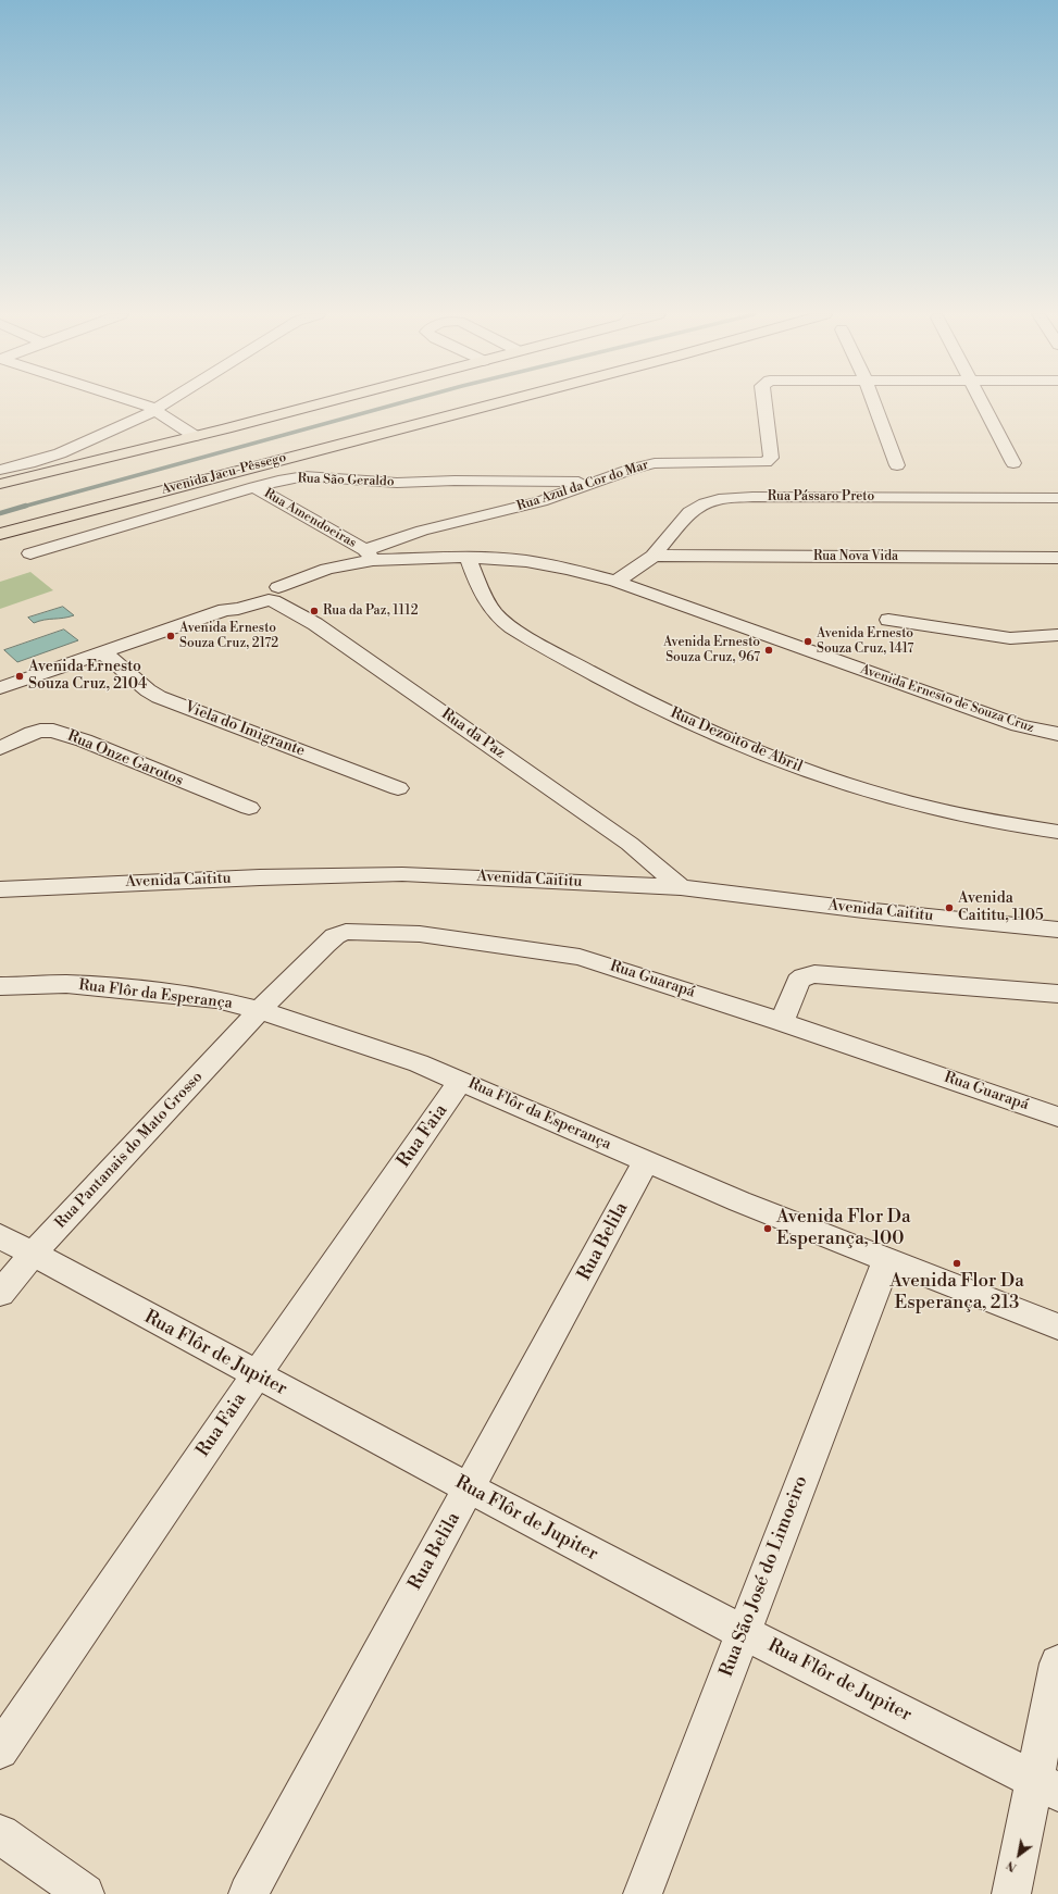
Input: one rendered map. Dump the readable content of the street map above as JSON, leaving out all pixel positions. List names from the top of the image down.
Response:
{
  "streets": {
    "highway": ["Avenida Jacu-Pêssego"],
    "street": [
      "Rua São Geraldo",
      "Rua Azul da Cor do Mar",
      "Rua Pássaro Preto",
      "Rua Amendoeiras",
      "Rua Nova Vida",
      "Avenida Ernesto de Souza Cruz",
      "Viela do Imigrante",
      "Rua da Paz",
      "Rua Dezoito de Abril",
      "Rua Onze Garotos",
      "Avenida Caititu",
      "Rua Guarapá",
      "Rua Flôr da Esperança",
      "Rua Faia",
      "Rua Pantanais do Mato Grosso",
      "Rua Belila",
      "Rua Flôr de Jupiter",
      "Rua São José do Limoeiro"
    ]
  },
  "crossings": [
    ["Rua São Geraldo", "Rua Azul da Cor do Mar"],
    ["Rua São Geraldo", "Rua Amendoeiras"],
    ["Rua Azul da Cor do Mar", "Rua Amendoeiras"],
    ["Rua Azul da Cor do Mar", "Avenida Ernesto de Souza Cruz"],
    ["Rua Pássaro Preto", "Rua Nova Vida"],
    ["Rua Pássaro Preto", "Avenida Ernesto de Souza Cruz"],
    ["Rua Amendoeiras", "Avenida Ernesto de Souza Cruz"],
    ["Avenida Ernesto de Souza Cruz", "Viela do Imigrante"],
    ["Avenida Ernesto de Souza Cruz", "Rua da Paz"],
    ["Avenida Ernesto de Souza Cruz", "Rua Dezoito de Abril"],
    ["Rua da Paz", "Avenida Caititu"],
    ["Rua Guarapá", "Rua Flôr da Esperança"],
    ["Rua Guarapá", "Rua Pantanais do Mato Grosso"],
    ["Rua Flôr da Esperança", "Rua Faia"],
    ["Rua Flôr da Esperança", "Rua Pantanais do Mato Grosso"],
    ["Rua Flôr da Esperança", "Rua Belila"],
    ["Rua Flôr da Esperança", "Rua São José do Limoeiro"],
    ["Rua Faia", "Rua Flôr de Jupiter"],
    ["Rua Pantanais do Mato Grosso", "Rua Flôr de Jupiter"],
    ["Rua Belila", "Rua Flôr de Jupiter"],
    ["Rua Flôr de Jupiter", "Rua São José do Limoeiro"]
  ],
  "places": [
    "Rua da Paz, 1112",
    "Avenida Ernesto Souza Cruz, 2172",
    "Avenida Ernesto Souza Cruz, 1417",
    "Avenida Ernesto Souza Cruz, 967",
    "Avenida Ernesto Souza Cruz, 2104",
    "Avenida Caititu, 1105",
    "Avenida Flor Da Esperança, 100",
    "Avenida Flor Da Esperança, 213"
  ],
  "north": "bottom left"
}
